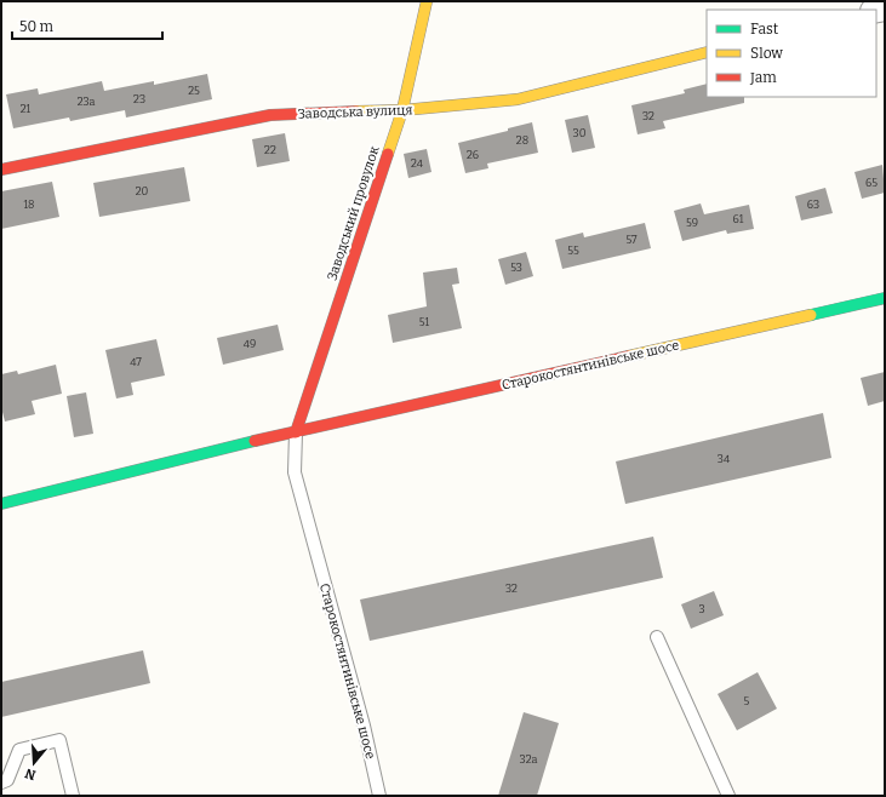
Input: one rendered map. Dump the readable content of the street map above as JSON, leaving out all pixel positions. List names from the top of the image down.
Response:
{
  "streets": {
    "street": ["Заводська вулиця", "Заводський провулок", "Старокостянтинівське шосе"]
  },
  "crossings": [
    ["Заводська вулиця", "Заводський провулок"],
    ["Заводський провулок", "Старокостянтинівське шосе"]
  ],
  "house_numbers": [
    "25",
    "23",
    "23а",
    "21",
    "32",
    "30",
    "28",
    "22",
    "26",
    "24",
    "65",
    "20",
    "18",
    "63",
    "61",
    "59",
    "57",
    "55",
    "53",
    "51",
    "49",
    "47",
    "34",
    "32",
    "3",
    "5",
    "32а"
  ],
  "legend": ["Fast", "Slow", "Jam"],
  "scale_bar": "50 m",
  "north": "bottom"
}
